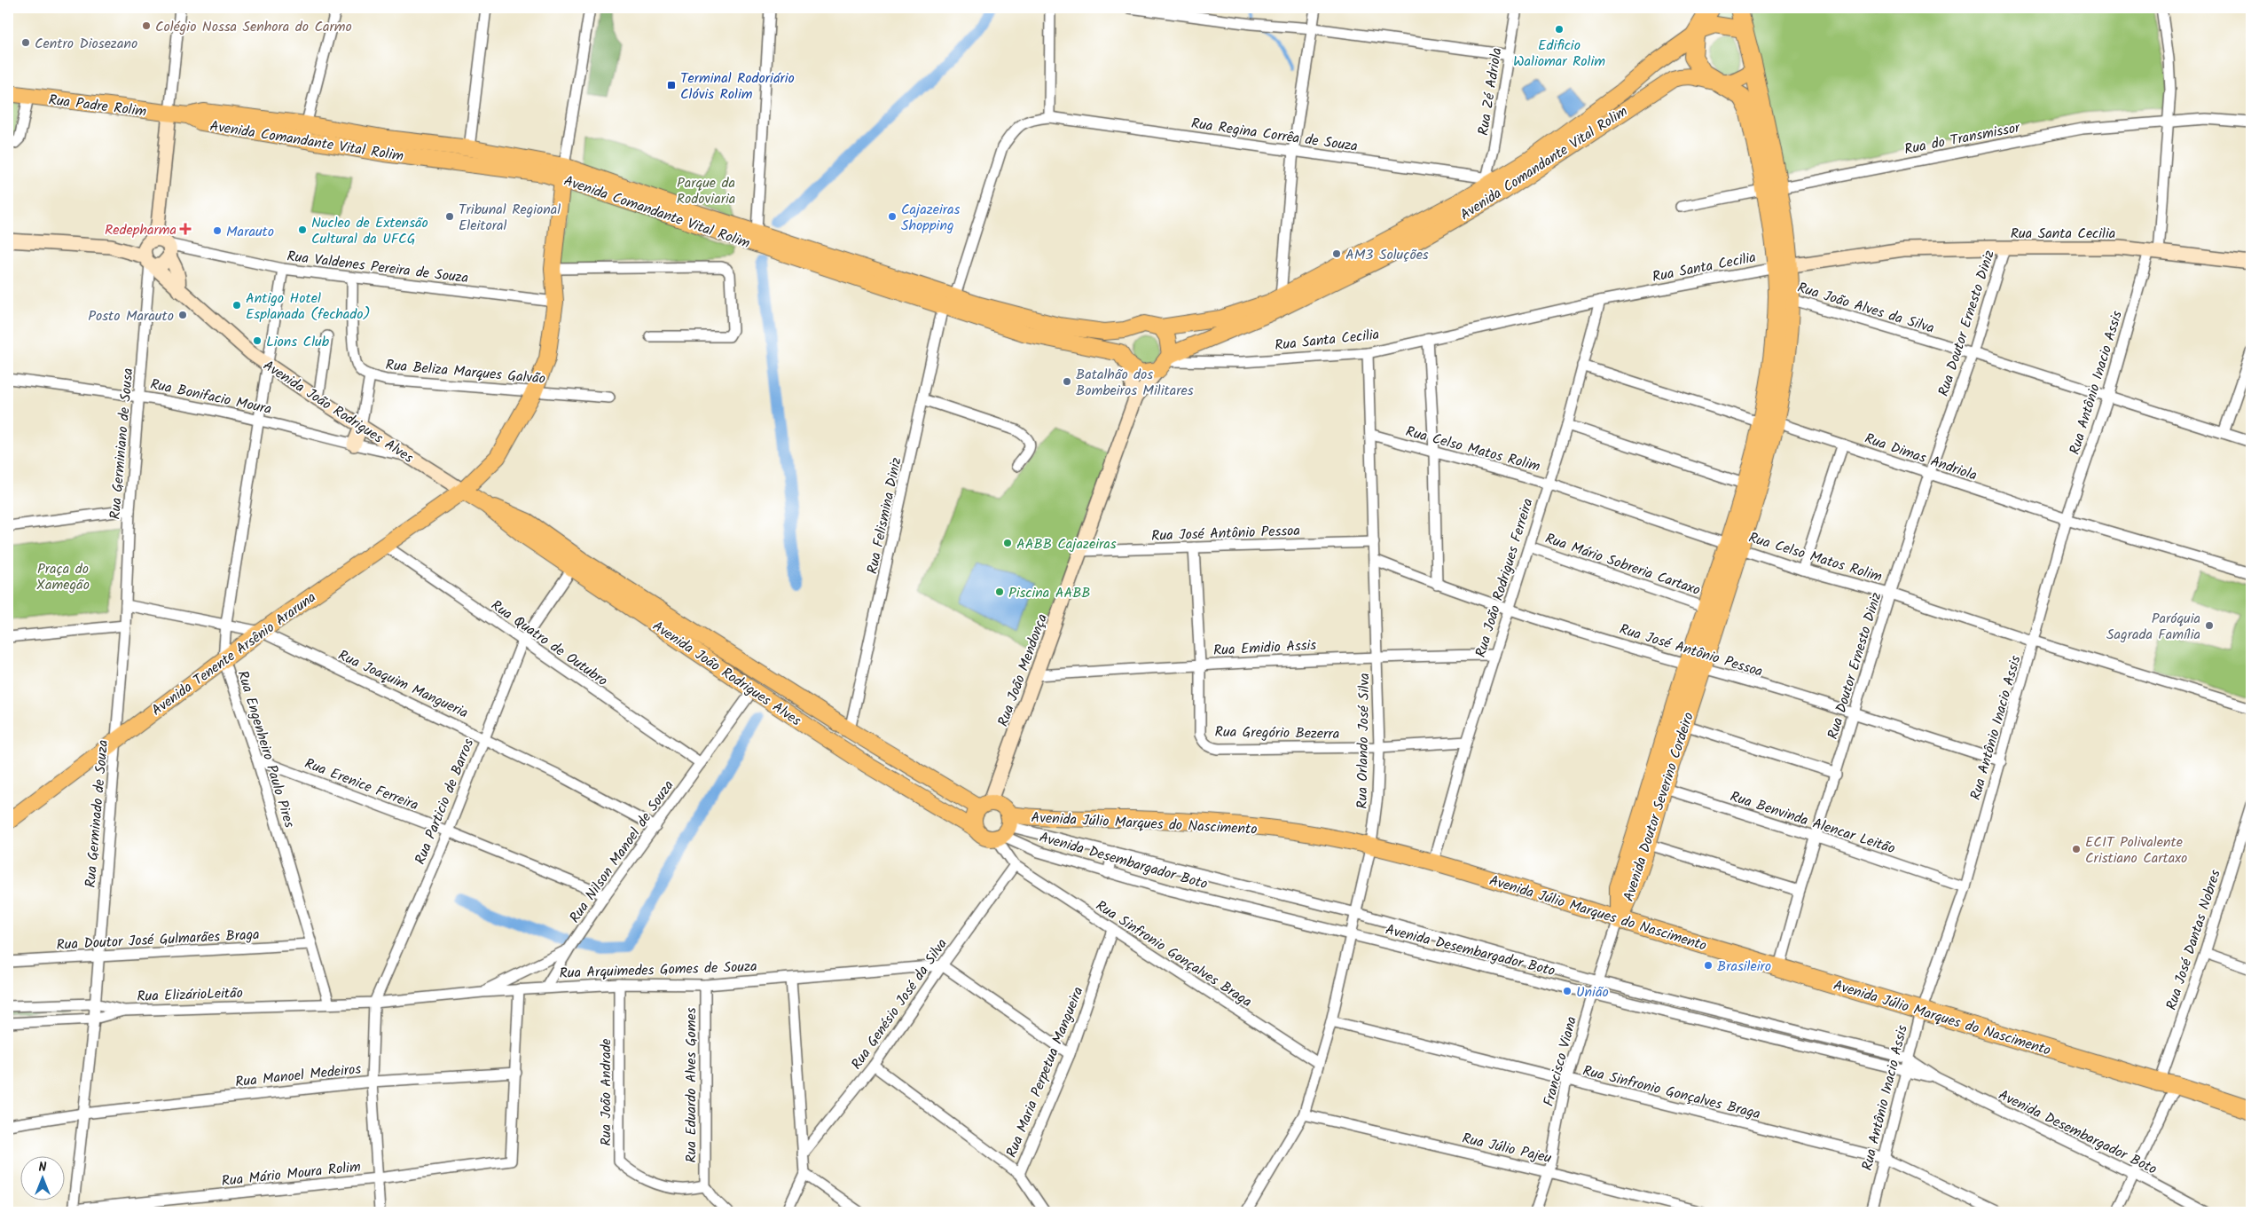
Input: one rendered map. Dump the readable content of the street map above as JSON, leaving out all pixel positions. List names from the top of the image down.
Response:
{
  "streets": {
    "highway": ["Avenida Doutor Severino Cordeiro", "Avenida Júlio Marques do Nascimento"],
    "main road": [
      "Rua Padre Rolim",
      "Avenida Comandante Vital Rolim",
      "Avenida João Rodrigues Alves",
      "Avenida Tenente Arsênio Araruna"
    ],
    "street": [
      "Rua Zé Adriola",
      "Rua Regina Corrêa de Souza",
      "Rua do Transmissor",
      "Rua Santa Cecilia",
      "Rua Valdenes Pereira de Souza",
      "Rua João Alves da Silva",
      "Rua Doutor Ernesto Diniz",
      "Rua Beliza Marques Galvão",
      "Rua Antônio Inacio Assis",
      "Rua Bonifacio Moura",
      "Rua Germiniano de Sousa",
      "Rua Celso Matos Rolim",
      "Rua Dimas Andriola",
      "Rua Felismina Diniz",
      "Rua José Antônio Pessoa",
      "Rua Mário Sobreria Cartaxo",
      "Rua João Rodrigues Ferreira",
      "Rua Quatro de Outubro",
      "Rua Emidio Assis",
      "Rua João Mendonça",
      "Rua Joaquim Mangueria",
      "Rua Gregório Bezerra",
      "Rua Orlando José Silva",
      "Rua Engenheiro Paulo Pires",
      "Rua Erenice Ferreira",
      "Rua Particio de Barros",
      "Rua Germinado de Souza",
      "Rua Benvinda Alencar Leitão",
      "Rua Nilson Manoel de Souza",
      "Avenida Desembargador Boto",
      "Rua Doutor José Gulmarães Braga",
      "Rua José Dantas Nobres",
      "Rua Sinfronio Gonçalves Braga",
      "Rua Arquimedes Gomes de Souza",
      "Rua ElizárioLeitão",
      "Rua Genésio José da Silva",
      "Francisco Viana",
      "Rua Maria Perpetua Mangueira",
      "Rua Manoel Medeiros",
      "Rua Eduardo Alves Gomes",
      "Rua João Andrade",
      "Rua Júlio Pajeu",
      "Rua Mário Moura Rolim"
    ]
  },
  "crossings": [
    ["Rua Zé Adriola", "Rua Regina Corrêa de Souza"],
    ["Rua Zé Adriola", "Avenida Comandante Vital Rolim"],
    ["Rua Padre Rolim", "Avenida Comandante Vital Rolim"],
    ["Rua Regina Corrêa de Souza", "Avenida Comandante Vital Rolim"],
    ["Rua do Transmissor", "Rua Antônio Inacio Assis"],
    ["Rua do Transmissor", "Avenida Doutor Severino Cordeiro"],
    ["Avenida Comandante Vital Rolim", "Rua Santa Cecilia"],
    ["Avenida Comandante Vital Rolim", "Rua Felismina Diniz"],
    ["Avenida Comandante Vital Rolim", "Avenida Tenente Arsênio Araruna"],
    ["Avenida Comandante Vital Rolim", "Rua João Mendonça"],
    ["Avenida Comandante Vital Rolim", "Avenida Doutor Severino Cordeiro"],
    ["Rua Santa Cecilia", "Rua Doutor Ernesto Diniz"],
    ["Rua Santa Cecilia", "Rua Antônio Inacio Assis"],
    ["Rua Santa Cecilia", "Rua João Rodrigues Ferreira"],
    ["Rua Santa Cecilia", "Rua João Mendonça"],
    ["Rua Santa Cecilia", "Rua Orlando José Silva"],
    ["Rua Santa Cecilia", "Avenida Doutor Severino Cordeiro"],
    ["Rua Valdenes Pereira de Souza", "Rua Beliza Marques Galvão"],
    ["Rua Valdenes Pereira de Souza", "Avenida João Rodrigues Alves"],
    ["Rua Valdenes Pereira de Souza", "Rua Germiniano de Sousa"],
    ["Rua Valdenes Pereira de Souza", "Avenida Tenente Arsênio Araruna"],
    ["Rua Valdenes Pereira de Souza", "Rua Engenheiro Paulo Pires"],
    ["Rua João Alves da Silva", "Rua Doutor Ernesto Diniz"],
    ["Rua João Alves da Silva", "Rua Antônio Inacio Assis"],
    ["Rua João Alves da Silva", "Avenida Doutor Severino Cordeiro"],
    ["Rua Doutor Ernesto Diniz", "Rua Celso Matos Rolim"],
    ["Rua Doutor Ernesto Diniz", "Rua Dimas Andriola"],
    ["Rua Doutor Ernesto Diniz", "Rua José Antônio Pessoa"],
    ["Rua Doutor Ernesto Diniz", "Rua Benvinda Alencar Leitão"],
    ["Rua Doutor Ernesto Diniz", "Avenida Júlio Marques do Nascimento"],
    ["Rua Beliza Marques Galvão", "Avenida Tenente Arsênio Araruna"],
    ["Rua Antônio Inacio Assis", "Rua Celso Matos Rolim"],
    ["Rua Antônio Inacio Assis", "Rua Dimas Andriola"],
    ["Rua Antônio Inacio Assis", "Rua José Antônio Pessoa"],
    ["Rua Antônio Inacio Assis", "Rua Benvinda Alencar Leitão"],
    ["Rua Antônio Inacio Assis", "Avenida Júlio Marques do Nascimento"],
    ["Rua Antônio Inacio Assis", "Avenida Desembargador Boto"],
    ["Rua Antônio Inacio Assis", "Rua Sinfronio Gonçalves Braga"],
    ["Rua Bonifacio Moura", "Avenida João Rodrigues Alves"],
    ["Rua Bonifacio Moura", "Rua Germiniano de Sousa"],
    ["Rua Bonifacio Moura", "Rua Engenheiro Paulo Pires"],
    ["Avenida João Rodrigues Alves", "Rua Germiniano de Sousa"],
    ["Avenida João Rodrigues Alves", "Rua Felismina Diniz"],
    ["Avenida João Rodrigues Alves", "Avenida Tenente Arsênio Araruna"],
    ["Avenida João Rodrigues Alves", "Rua João Mendonça"],
    ["Avenida João Rodrigues Alves", "Rua Engenheiro Paulo Pires"],
    ["Avenida João Rodrigues Alves", "Rua Particio de Barros"],
    ["Avenida João Rodrigues Alves", "Avenida Júlio Marques do Nascimento"],
    ["Avenida João Rodrigues Alves", "Rua Nilson Manoel de Souza"],
    ["Avenida João Rodrigues Alves", "Avenida Desembargador Boto"],
    ["Rua Germiniano de Sousa", "Rua Joaquim Mangueria"],
    ["Rua Germiniano de Sousa", "Rua Germinado de Souza"],
    ["Rua Celso Matos Rolim", "Rua João Rodrigues Ferreira"],
    ["Rua Celso Matos Rolim", "Rua Orlando José Silva"],
    ["Rua Celso Matos Rolim", "Avenida Doutor Severino Cordeiro"],
    ["Rua Dimas Andriola", "Rua João Rodrigues Ferreira"],
    ["Rua Dimas Andriola", "Avenida Doutor Severino Cordeiro"],
    ["Rua José Antônio Pessoa", "Rua João Rodrigues Ferreira"],
    ["Rua José Antônio Pessoa", "Rua João Mendonça"],
    ["Rua José Antônio Pessoa", "Rua Gregório Bezerra"],
    ["Rua José Antônio Pessoa", "Rua Orlando José Silva"],
    ["Rua José Antônio Pessoa", "Avenida Doutor Severino Cordeiro"],
    ["Rua Mário Sobreria Cartaxo", "Rua João Rodrigues Ferreira"],
    ["Rua Mário Sobreria Cartaxo", "Avenida Doutor Severino Cordeiro"],
    ["Rua João Rodrigues Ferreira", "Rua Emidio Assis"],
    ["Rua João Rodrigues Ferreira", "Rua Gregório Bezerra"],
    ["Rua João Rodrigues Ferreira", "Avenida Júlio Marques do Nascimento"],
    ["Rua Quatro de Outubro", "Avenida Tenente Arsênio Araruna"],
    ["Rua Quatro de Outubro", "Rua Particio de Barros"],
    ["Rua Quatro de Outubro", "Rua Nilson Manoel de Souza"],
    ["Rua Emidio Assis", "Rua João Mendonça"],
    ["Rua Emidio Assis", "Rua Gregório Bezerra"],
    ["Rua Emidio Assis", "Rua Orlando José Silva"],
    ["Avenida Tenente Arsênio Araruna", "Rua Joaquim Mangueria"],
    ["Avenida Tenente Arsênio Araruna", "Rua Engenheiro Paulo Pires"],
    ["Avenida Tenente Arsênio Araruna", "Rua Germinado de Souza"],
    ["Rua João Mendonça", "Avenida Júlio Marques do Nascimento"],
    ["Rua João Mendonça", "Avenida Desembargador Boto"],
    ["Rua Joaquim Mangueria", "Rua Engenheiro Paulo Pires"],
    ["Rua Joaquim Mangueria", "Rua Particio de Barros"],
    ["Rua Joaquim Mangueria", "Rua Nilson Manoel de Souza"],
    ["Rua Gregório Bezerra", "Rua Orlando José Silva"],
    ["Rua Orlando José Silva", "Avenida Júlio Marques do Nascimento"],
    ["Rua Orlando José Silva", "Avenida Desembargador Boto"],
    ["Rua Orlando José Silva", "Rua Sinfronio Gonçalves Braga"],
    ["Rua Orlando José Silva", "Rua Júlio Pajeu"],
    ["Rua Engenheiro Paulo Pires", "Rua Erenice Ferreira"],
    ["Rua Engenheiro Paulo Pires", "Rua Doutor José Gulmarães Braga"],
    ["Rua Engenheiro Paulo Pires", "Rua ElizárioLeitão"],
    ["Rua Erenice Ferreira", "Rua Particio de Barros"],
    ["Rua Erenice Ferreira", "Rua Nilson Manoel de Souza"],
    ["Rua Particio de Barros", "Rua Arquimedes Gomes de Souza"],
    ["Rua Particio de Barros", "Rua ElizárioLeitão"],
    ["Avenida Doutor Severino Cordeiro", "Rua Benvinda Alencar Leitão"],
    ["Avenida Doutor Severino Cordeiro", "Avenida Júlio Marques do Nascimento"],
    ["Avenida Doutor Severino Cordeiro", "Francisco Viana"],
    ["Rua Germinado de Souza", "Rua Doutor José Gulmarães Braga"],
    ["Rua Germinado de Souza", "Rua ElizárioLeitão"],
    ["Rua Germinado de Souza", "Rua Manoel Medeiros"],
    ["Rua Germinado de Souza", "Rua Mário Moura Rolim"],
    ["Avenida Júlio Marques do Nascimento", "Avenida Desembargador Boto"],
    ["Avenida Júlio Marques do Nascimento", "Rua José Dantas Nobres"],
    ["Avenida Júlio Marques do Nascimento", "Francisco Viana"],
    ["Rua Nilson Manoel de Souza", "Rua Arquimedes Gomes de Souza"],
    ["Avenida Desembargador Boto", "Rua José Dantas Nobres"],
    ["Avenida Desembargador Boto", "Francisco Viana"],
    ["Rua Sinfronio Gonçalves Braga", "Rua Genésio José da Silva"],
    ["Rua Sinfronio Gonçalves Braga", "Francisco Viana"],
    ["Rua Sinfronio Gonçalves Braga", "Rua Maria Perpetua Mangueira"],
    ["Rua Arquimedes Gomes de Souza", "Rua ElizárioLeitão"],
    ["Rua Arquimedes Gomes de Souza", "Rua Genésio José da Silva"],
    ["Rua Arquimedes Gomes de Souza", "Rua Eduardo Alves Gomes"],
    ["Rua Arquimedes Gomes de Souza", "Rua João Andrade"],
    ["Francisco Viana", "Rua Júlio Pajeu"],
    ["Rua Manoel Medeiros", "Rua Mário Moura Rolim"],
    ["Rua Eduardo Alves Gomes", "Rua João Andrade"]
  ],
  "parks": ["Parque da Rodoviaria", "Praça do Xamegão"],
  "places": {
    "other": [
      "Colégio Nossa Senhora do Carmo",
      "Edificio Waliomar Rolim",
      "Centro Diosezano",
      "Tribunal Regional Eleitoral",
      "Cajazeiras Shopping",
      "Nucleo de Extensão Cultural da UFCG",
      "Marauto",
      "AM3 Soluções",
      "Antigo Hotel Esplanada (fechado)",
      "Posto Marauto",
      "Lions Club",
      "Batalhão dos Bombeiros Militares",
      "AABB Cajazeiras",
      "Piscina AABB",
      "Paróquia Sagrada Família",
      "ECIT Polivalente Cristiano Cartaxo",
      "Brasileiro",
      "União"
    ],
    "transit": ["Terminal Rodoriário Clóvis Rolim"],
    "health": ["Redepharma"]
  },
  "north": "top"
}
